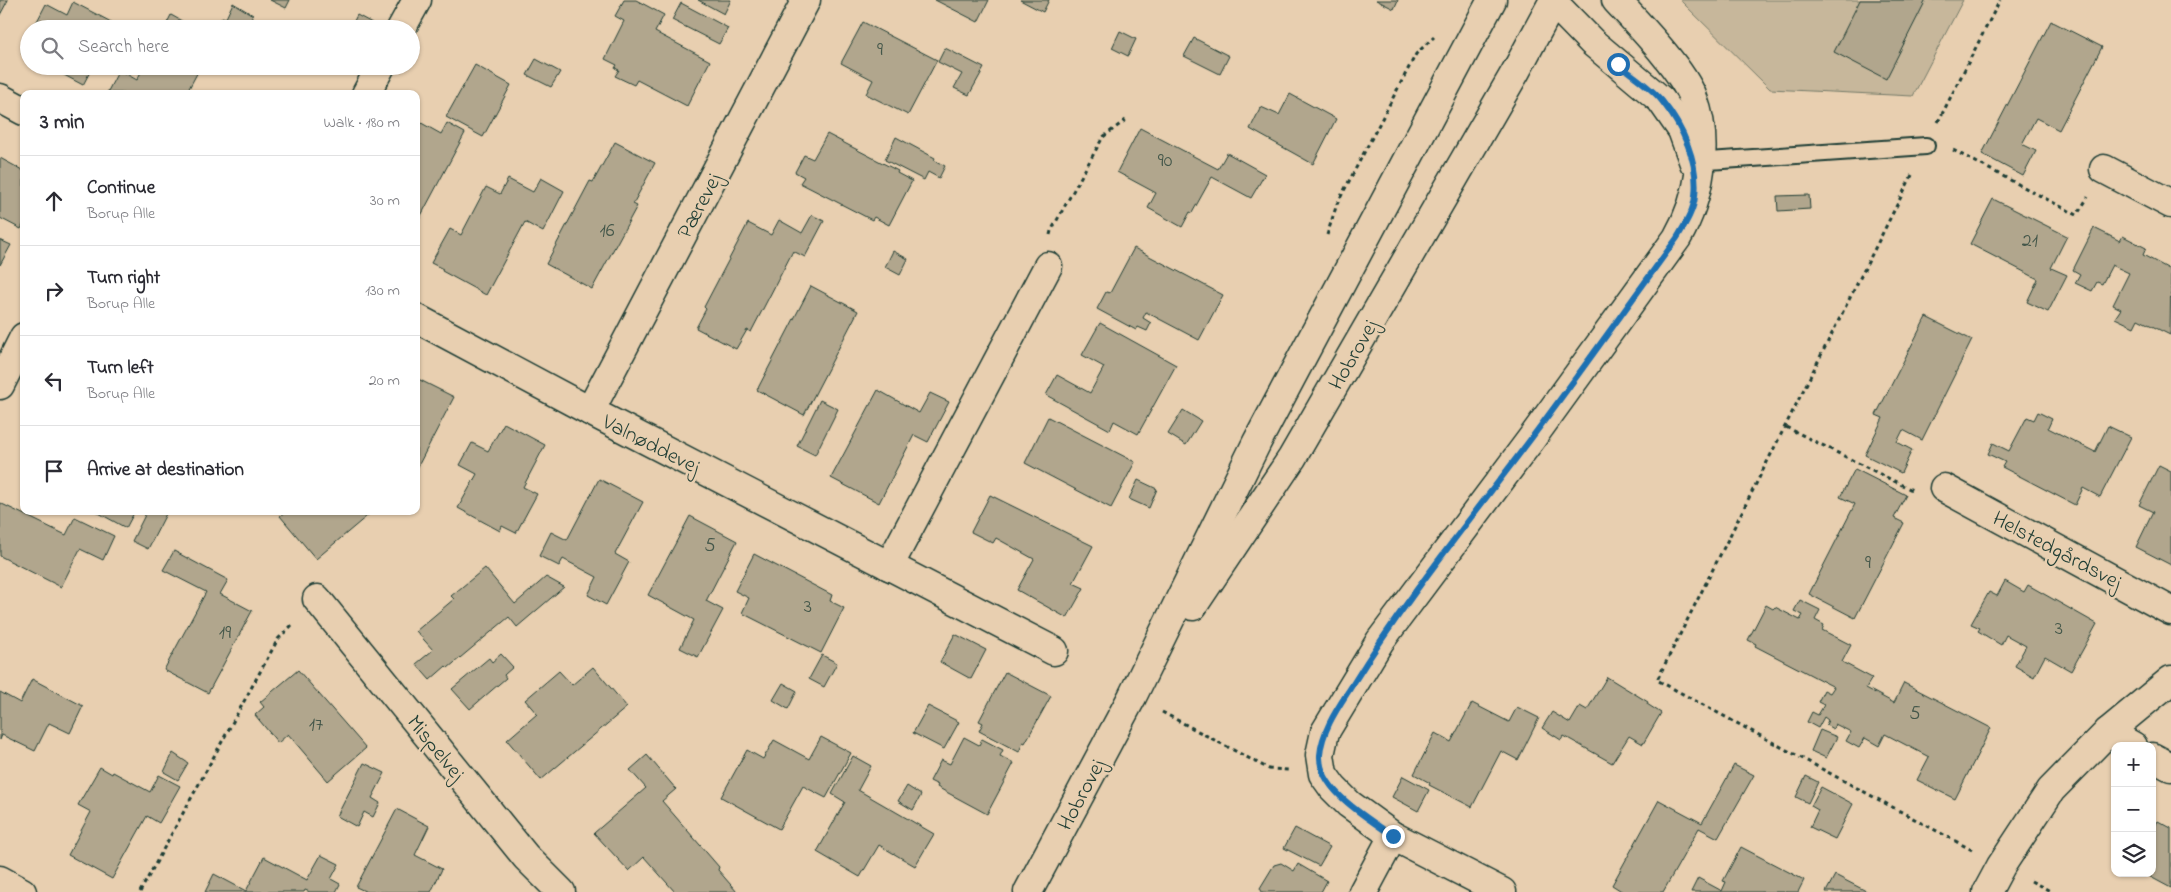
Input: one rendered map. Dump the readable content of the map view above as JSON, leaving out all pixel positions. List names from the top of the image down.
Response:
{
  "streets": {
    "street": [
      "Pærevej",
      "Hobrovej",
      "Valnøddevej",
      "Helstedgårdsvej",
      "Mispelvej"
    ]
  },
  "crossings": [
    ["Pærevej", "Valnøddevej"]
  ],
  "house_numbers": [
    "9",
    "90",
    "16",
    "21",
    "5",
    "9",
    "3",
    "3",
    "19",
    "5",
    "17"
  ],
  "page": {
    "search": "Search here",
    "heading": ["3 min", "Walk · 180 m"],
    "list": [
      ["Continue", "Borup Alle", "30 m"],
      ["Turn right", "Borup Alle", "130 m"],
      ["Turn left", "Borup Alle", "20 m"],
      "Arrive at destination"
    ],
    "map_buttons": ["+", "−"]
  }
}
